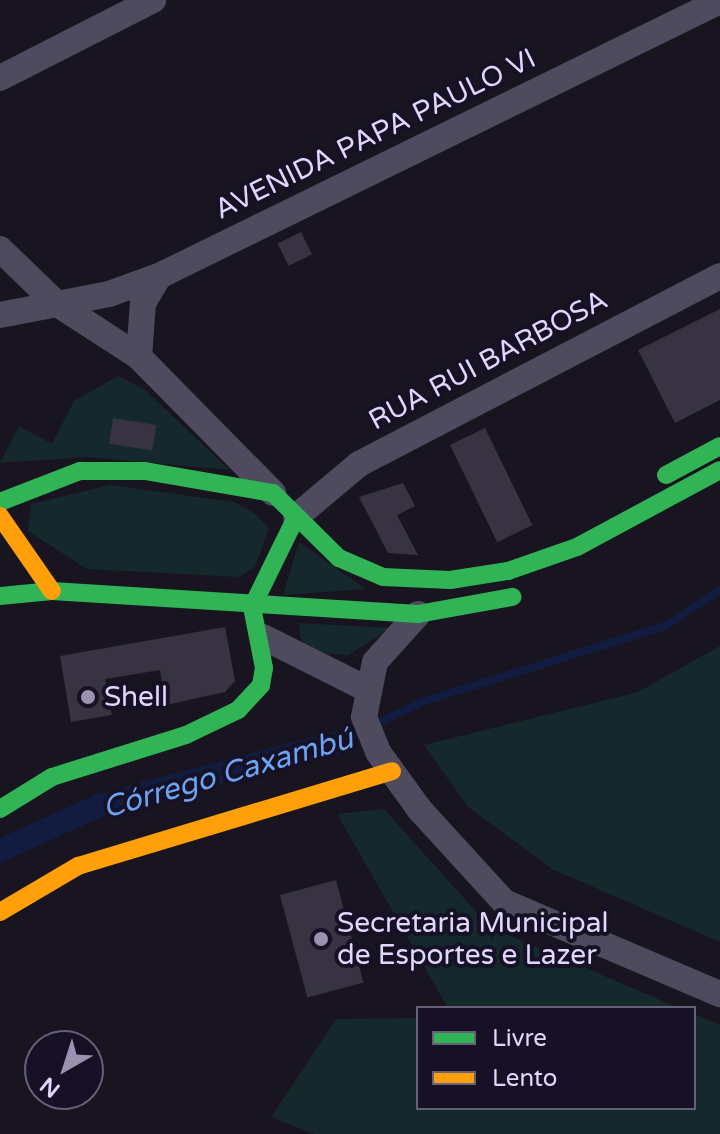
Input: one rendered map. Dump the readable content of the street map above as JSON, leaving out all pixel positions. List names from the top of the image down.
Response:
{
  "streets": {
    "street": ["AVENIDA PAPA PAULO VI", "RUA RUI BARBOSA"]
  },
  "water": ["Córrego Caxambú"],
  "places": ["Shell", "Secretaria Municipal de Esportes e Lazer"],
  "legend": ["Livre", "Lento"],
  "north": "bottom left"
}
